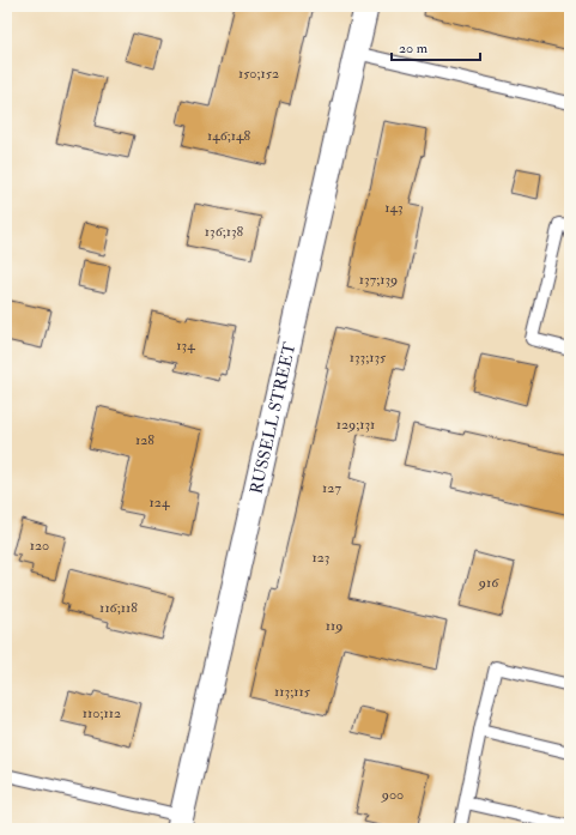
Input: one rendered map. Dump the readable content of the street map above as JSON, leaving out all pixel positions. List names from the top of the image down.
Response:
{
  "streets": {
    "street": ["RUSSELL STREET"]
  },
  "house_numbers": [
    "150;152",
    "146;148",
    "143",
    "136;138",
    "137;139",
    "134",
    "133;135",
    "129;131",
    "128",
    "127",
    "124",
    "120",
    "123",
    "916",
    "116;118",
    "119",
    "113;115",
    "110;112",
    "900"
  ],
  "scale_bar": "20 m"
}
